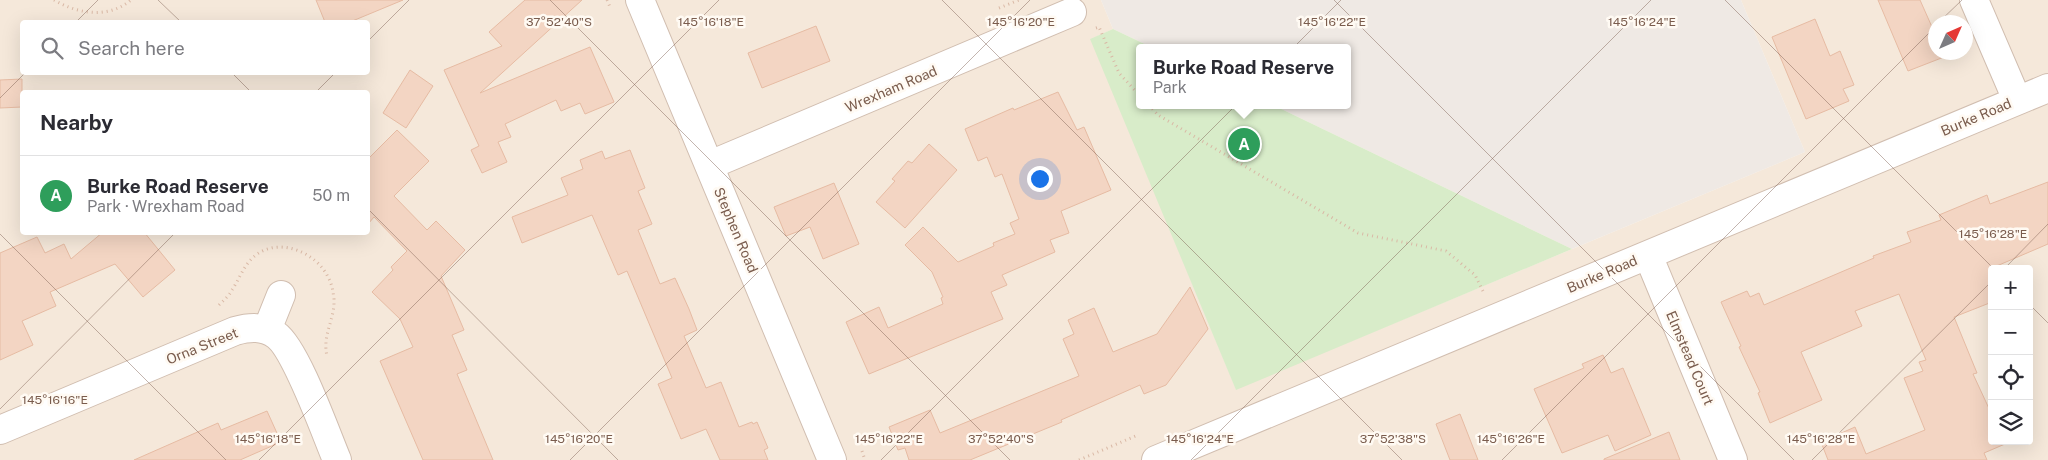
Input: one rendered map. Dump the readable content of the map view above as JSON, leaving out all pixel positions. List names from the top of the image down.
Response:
{
  "streets": {
    "street": [
      "Wrexham Road",
      "Burke Road",
      "Stephen Road",
      "Orna Street",
      "Elmstead Court"
    ]
  },
  "crossings": [
    ["Wrexham Road", "Stephen Road"],
    ["Burke Road", "Elmstead Court"]
  ],
  "north": "top right",
  "page": {
    "search": "Search here",
    "popup": ["Burke Road Reserve", "Park"],
    "heading": "Nearby",
    "pins": "A",
    "list": [
      {
        "mark": "A",
        "name": "Burke Road Reserve",
        "note": "Park · Wrexham Road",
        "value": "50 m"
      }
    ],
    "map_buttons": ["+", "−"]
  },
  "coordinates": [
    "37°52'40\"S",
    "145°16'18\"E",
    "145°16'20\"E",
    "145°16'22\"E",
    "145°16'24\"E",
    "145°16'28\"E",
    "145°16'16\"E",
    "37°52'38\"S",
    "145°16'26\"E"
  ]
}
